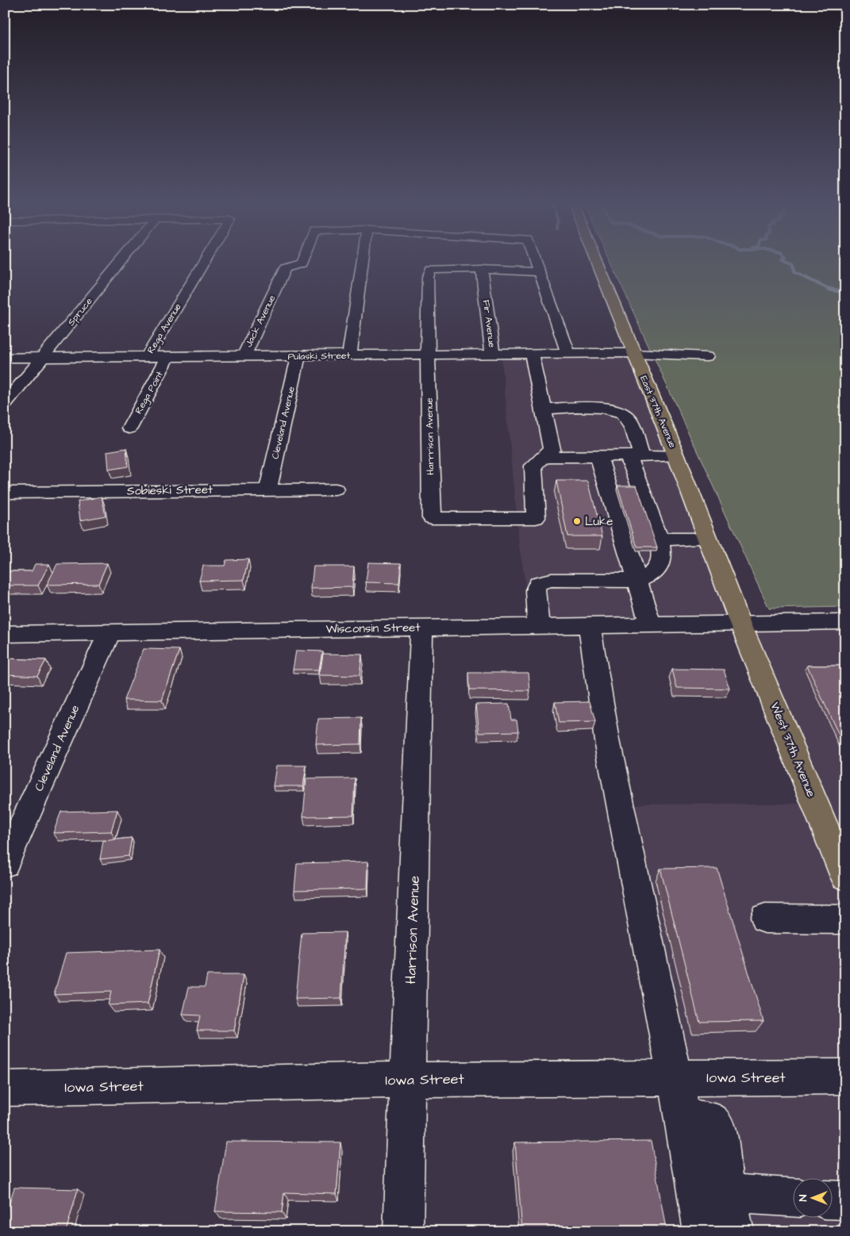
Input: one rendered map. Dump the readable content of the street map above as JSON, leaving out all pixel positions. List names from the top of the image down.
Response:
{
  "streets": {
    "main road": ["East 37th Avenue", "West 37th Avenue"],
    "street": [
      "Spruce",
      "Jack Avenue",
      "Fir Avenue",
      "Rega Avenue",
      "Pulaski Street",
      "Rega Point",
      "Cleveland Avenue",
      "Harrrison Avenue",
      "Sobieski Street",
      "Wisconsin Street",
      "Harrison Avenue",
      "Iowa Street"
    ]
  },
  "crossings": [
    ["Spruce", "Pulaski Street"],
    ["Jack Avenue", "Pulaski Street"],
    ["Fir Avenue", "Pulaski Street"],
    ["Fir Avenue", "Harrrison Avenue"],
    ["Rega Avenue", "Pulaski Street"],
    ["Pulaski Street", "Rega Point"],
    ["Pulaski Street", "East 37th Avenue"],
    ["Pulaski Street", "Cleveland Avenue"],
    ["Pulaski Street", "Harrrison Avenue"],
    ["East 37th Avenue", "Wisconsin Street"],
    ["East 37th Avenue", "West 37th Avenue"],
    ["Cleveland Avenue", "Sobieski Street"],
    ["Cleveland Avenue", "Wisconsin Street"],
    ["Wisconsin Street", "West 37th Avenue"],
    ["Wisconsin Street", "Harrison Avenue"],
    ["Harrison Avenue", "Iowa Street"]
  ],
  "places": ["Luke"],
  "north": "left"
}
